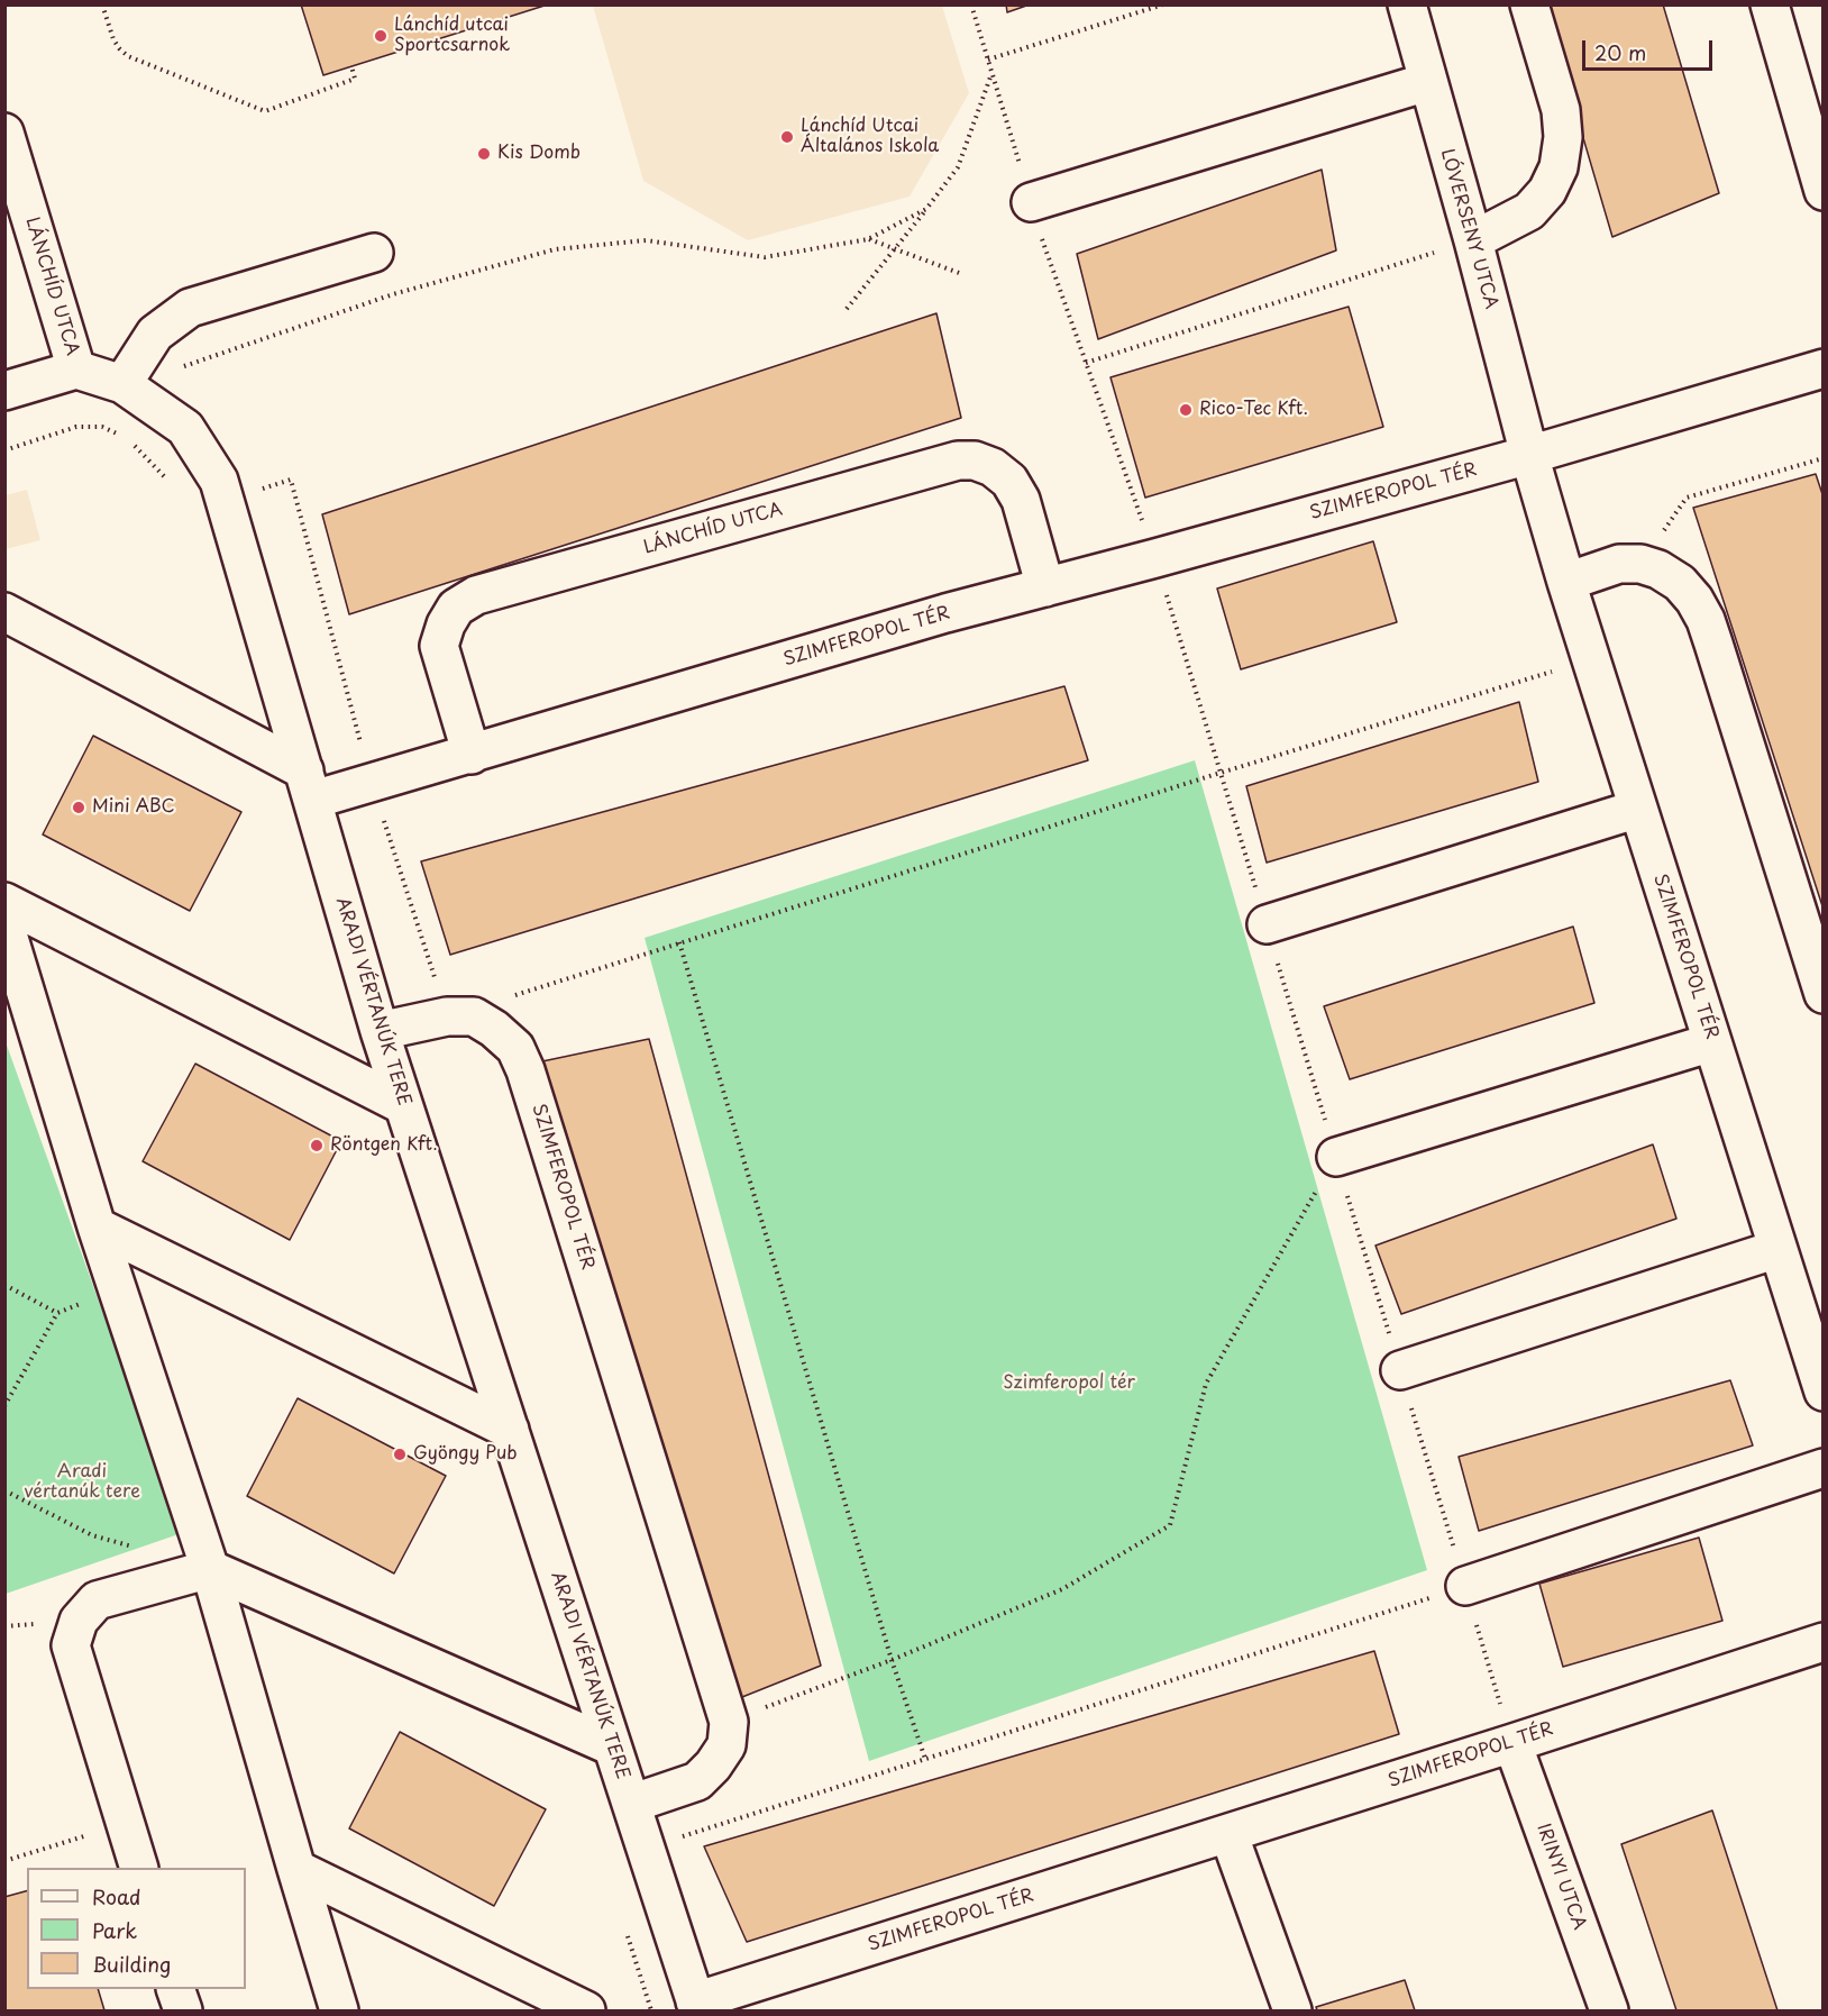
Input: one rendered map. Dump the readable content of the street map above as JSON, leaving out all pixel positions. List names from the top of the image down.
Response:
{
  "streets": {
    "street": [
      "LÓVERSENY UTCA",
      "LÁNCHÍD UTCA",
      "SZIMFEROPOL TÉR",
      "ARADI VÉRTANÚK TERE",
      "IRINYI UTCA"
    ]
  },
  "crossings": [
    ["LÓVERSENY UTCA", "SZIMFEROPOL TÉR"],
    ["LÁNCHÍD UTCA", "SZIMFEROPOL TÉR"],
    ["LÁNCHÍD UTCA", "ARADI VÉRTANÚK TERE"],
    ["SZIMFEROPOL TÉR", "ARADI VÉRTANÚK TERE"],
    ["SZIMFEROPOL TÉR", "IRINYI UTCA"]
  ],
  "parks": ["Szimferopol tér", "Aradi vértanúk tere"],
  "places": [
    "Lánchíd utcai Sportcsarnok",
    "Lánchíd Utcai Általános Iskola",
    "Kis Domb",
    "Rico-Tec Kft.",
    "Mini ABC",
    "Röntgen Kft.",
    "Gyöngy Pub"
  ],
  "legend": ["Road", "Park", "Building"],
  "scale_bar": "20 m"
}
